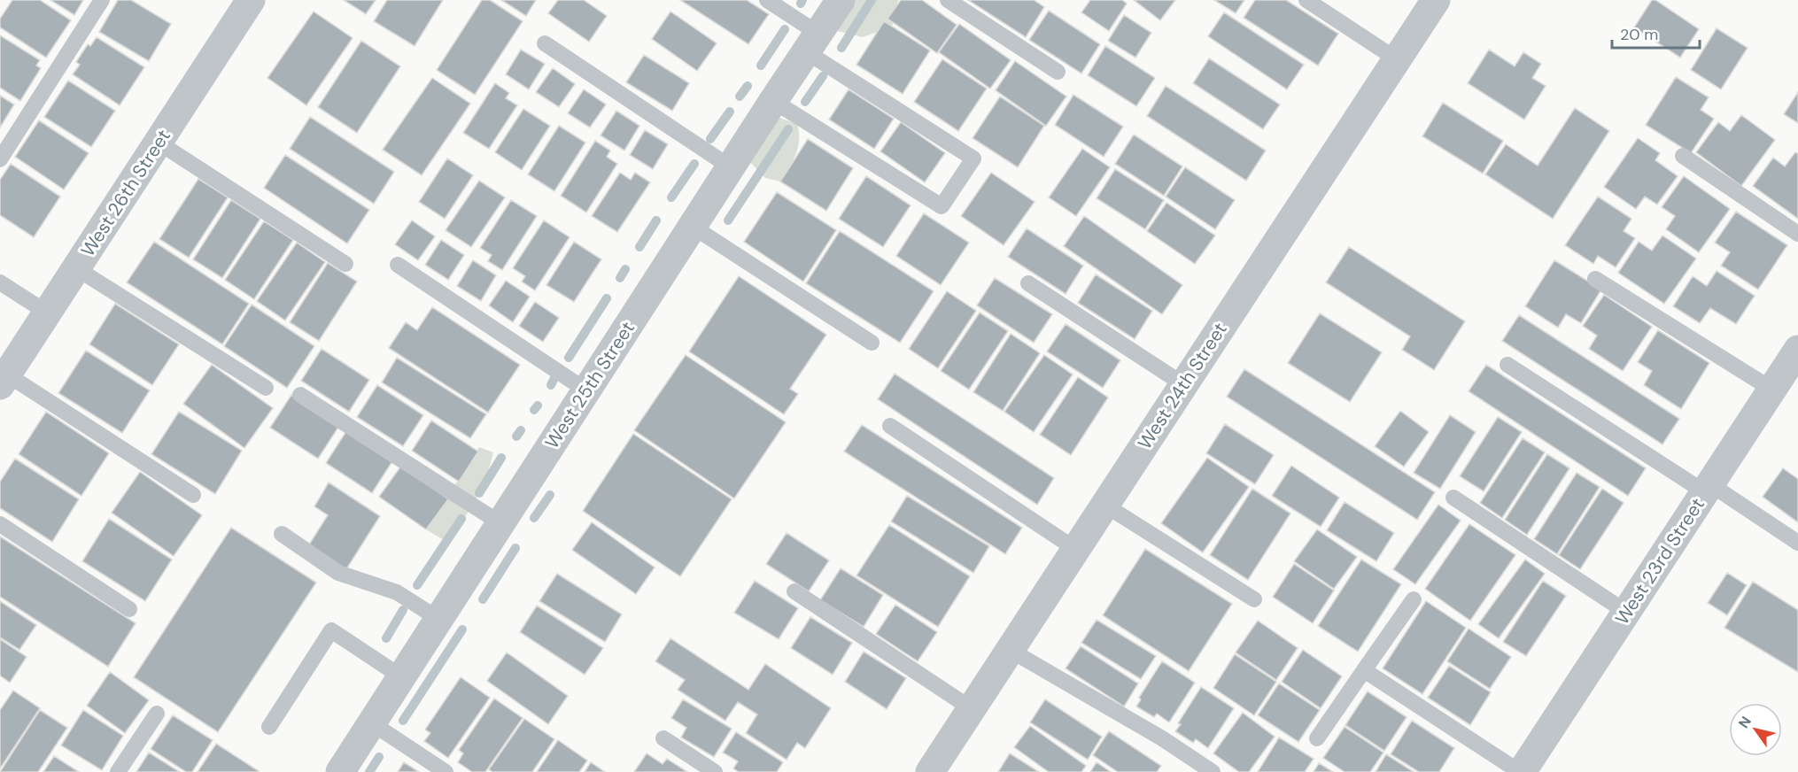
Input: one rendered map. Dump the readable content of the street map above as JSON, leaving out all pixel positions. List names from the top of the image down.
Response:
{
  "streets": {
    "street": [
      "West 26th Street",
      "West 25th Street",
      "West 24th Street",
      "West 23rd Street"
    ]
  },
  "scale_bar": "20 m",
  "north": "top left"
}
